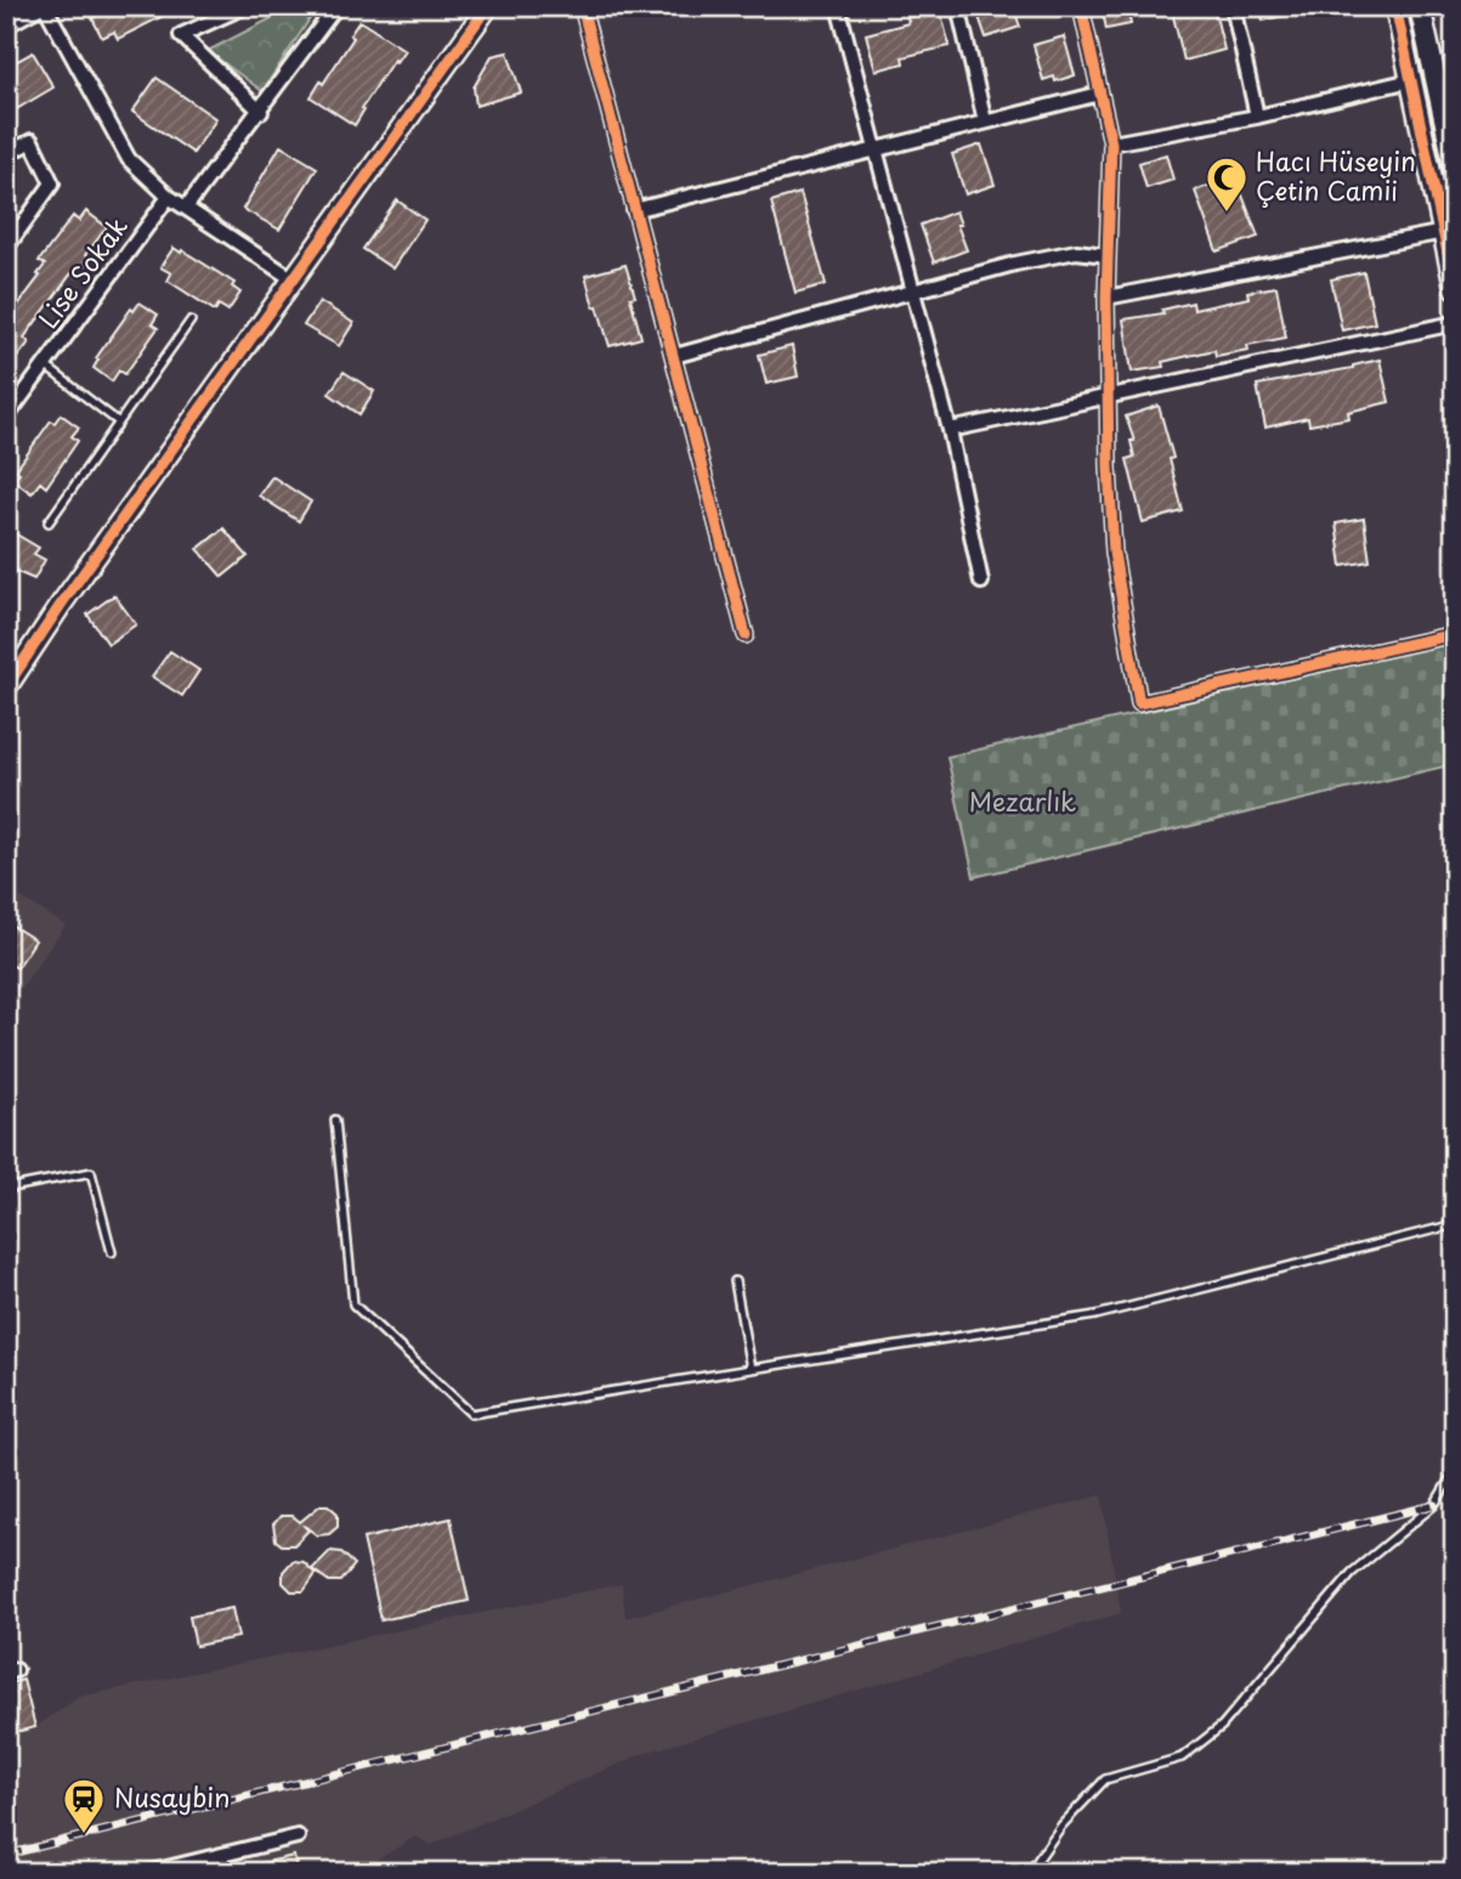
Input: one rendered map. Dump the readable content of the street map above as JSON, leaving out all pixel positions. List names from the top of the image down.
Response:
{
  "streets": {
    "street": ["Lise Sokak"]
  },
  "parks": ["Mezarlık"],
  "places": {
    "mosque": ["Hacı Hüseyin Çetin Camii"],
    "station": ["Nusaybin"]
  }
}
